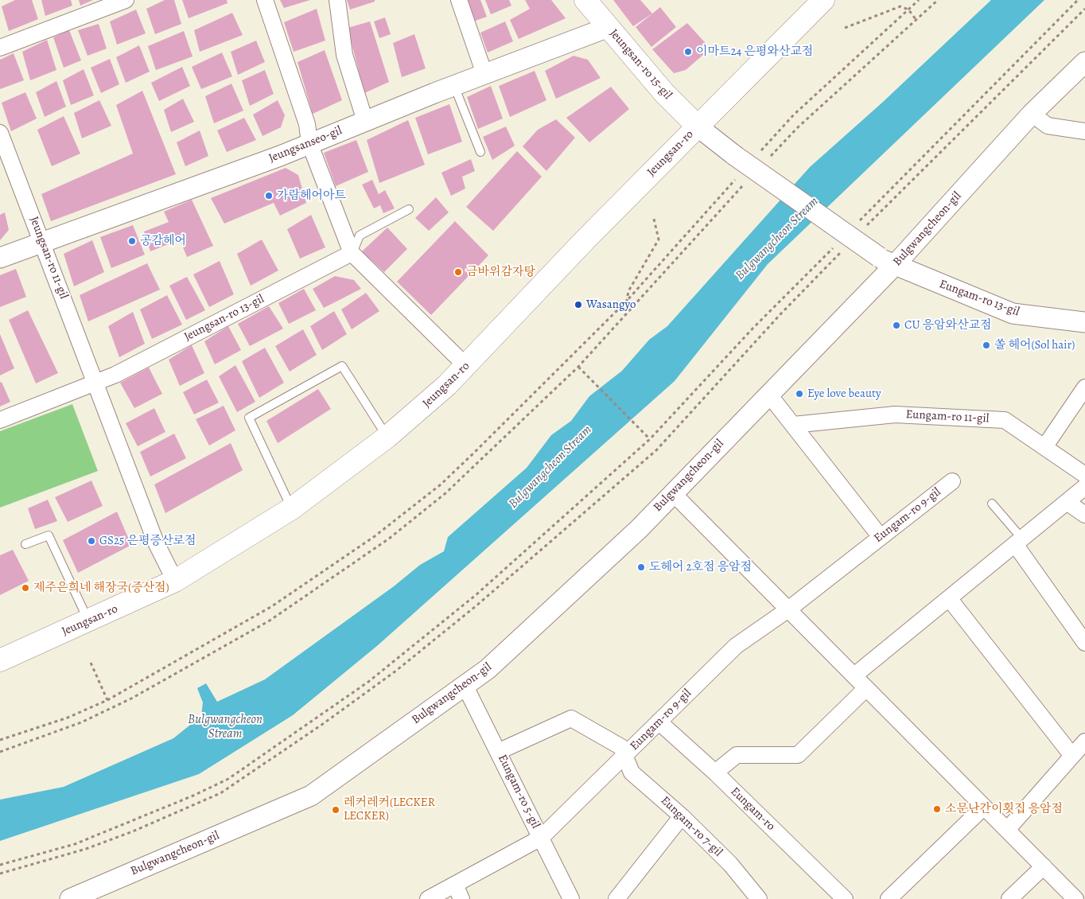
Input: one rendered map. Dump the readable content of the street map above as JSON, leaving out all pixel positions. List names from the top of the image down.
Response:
{
  "streets": {
    "main road": ["Jeungsan-ro 15-gil", "Jeungsan-ro"],
    "street": [
      "Jeungsanseo-gil",
      "Bulgwangcheon-gil",
      "Jeungsan-ro 11-gil",
      "Eungam-ro 13-gil",
      "Jeungsan-ro 13-gil",
      "Eungam-ro 11-gil",
      "Eungam-ro 9-gil",
      "Eungam-ro 5-gil",
      "Eungam-ro",
      "Eungam-ro 7-gil"
    ]
  },
  "crossings": [
    ["Jeungsan-ro 15-gil", "Jeungsanseo-gil"],
    ["Jeungsan-ro 15-gil", "Jeungsan-ro"],
    ["Jeungsan-ro 15-gil", "Eungam-ro 13-gil"],
    ["Jeungsanseo-gil", "Jeungsan-ro 11-gil"],
    ["Jeungsan-ro", "Jeungsan-ro 11-gil"],
    ["Jeungsan-ro", "Eungam-ro 13-gil"],
    ["Bulgwangcheon-gil", "Eungam-ro 13-gil"],
    ["Bulgwangcheon-gil", "Eungam-ro 5-gil"],
    ["Jeungsan-ro 11-gil", "Jeungsan-ro 13-gil"],
    ["Eungam-ro 9-gil", "Eungam-ro 5-gil"],
    ["Eungam-ro 9-gil", "Eungam-ro"],
    ["Eungam-ro 9-gil", "Eungam-ro 7-gil"]
  ],
  "water": ["Bulgwangcheon Stream"],
  "places": [
    "이마트24 은평와산교점",
    "가람헤어아트",
    "공감헤어",
    "금바위감자탕",
    "Wasangyo",
    "CU 응암와산교점",
    "쏠 헤어(Sol hair)",
    "Eye love beauty",
    "GS25 은평증산로점",
    "도헤어 2호점 응암점",
    "제주은희네 해장국(증산점)",
    "소문난간이횟집 응암점",
    "레커레커(LECKER LECKER)"
  ]
}
